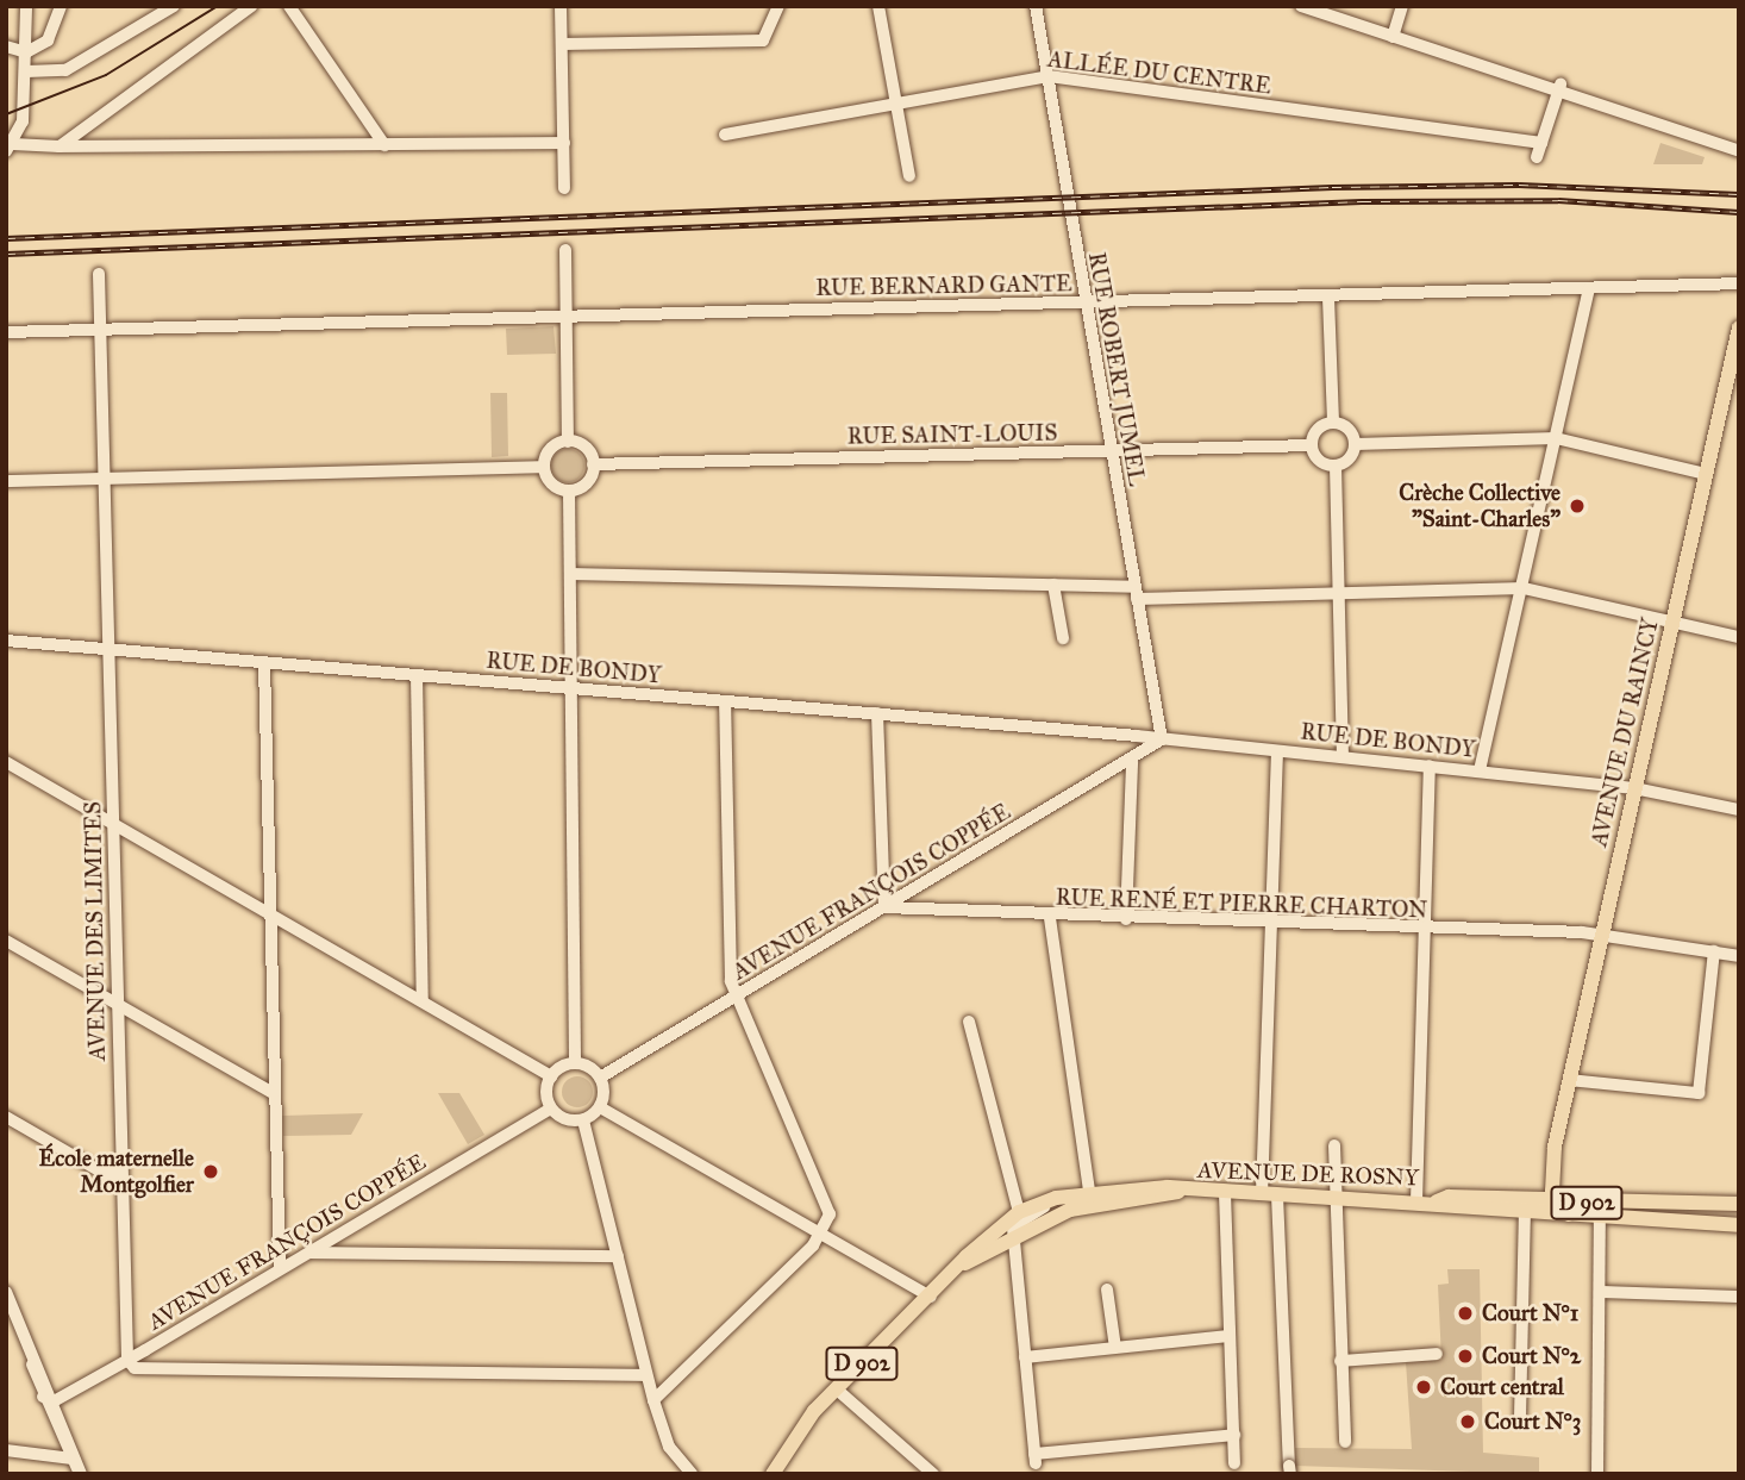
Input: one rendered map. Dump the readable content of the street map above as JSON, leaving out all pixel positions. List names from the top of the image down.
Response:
{
  "streets": {
    "main road": ["AVENUE DU RAINCY", "AVENUE DE ROSNY", "D 902"],
    "street": [
      "ALLÉE DU CENTRE",
      "RUE BERNARD GANTE",
      "RUE ROBERT JUMEL",
      "RUE SAINT-LOUIS",
      "RUE DE BONDY",
      "AVENUE FRANÇOIS COPPÉE",
      "RUE RENÉ ET PIERRE CHARTON",
      "AVENUE DES LIMITES"
    ]
  },
  "crossings": [
    ["ALLÉE DU CENTRE", "RUE ROBERT JUMEL"],
    ["RUE BERNARD GANTE", "RUE ROBERT JUMEL"],
    ["RUE BERNARD GANTE", "AVENUE DES LIMITES"],
    ["RUE ROBERT JUMEL", "RUE SAINT-LOUIS"],
    ["RUE ROBERT JUMEL", "RUE DE BONDY"],
    ["RUE ROBERT JUMEL", "AVENUE FRANÇOIS COPPÉE"],
    ["RUE DE BONDY", "AVENUE DU RAINCY"],
    ["RUE DE BONDY", "AVENUE FRANÇOIS COPPÉE"],
    ["RUE DE BONDY", "AVENUE DES LIMITES"],
    ["AVENUE DU RAINCY", "RUE RENÉ ET PIERRE CHARTON"],
    ["AVENUE DU RAINCY", "AVENUE DE ROSNY"],
    ["AVENUE FRANÇOIS COPPÉE", "RUE RENÉ ET PIERRE CHARTON"],
    ["AVENUE FRANÇOIS COPPÉE", "AVENUE DES LIMITES"]
  ],
  "places": [
    "Crèche Collective \"Saint-Charles\"",
    "École maternelle Montgolfier",
    "Court N°1",
    "Court N°2",
    "Court central",
    "Court N°3"
  ]
}
